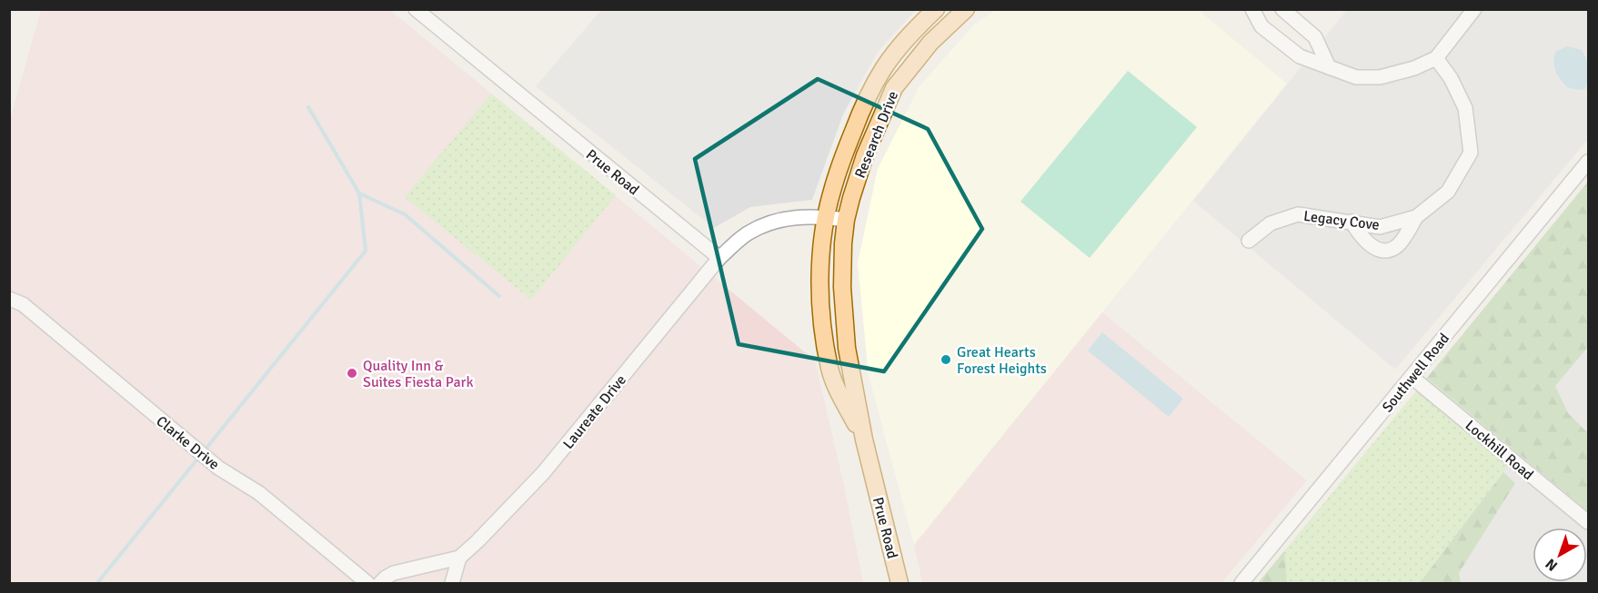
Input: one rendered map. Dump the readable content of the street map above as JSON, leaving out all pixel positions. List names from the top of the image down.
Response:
{
  "streets": {
    "main road": ["Research Drive", "Prue Road"],
    "street": [
      "Legacy Cove",
      "Southwell Road",
      "Laureate Drive",
      "Clarke Drive",
      "Lockhill Road"
    ]
  },
  "crossings": [
    ["Research Drive", "Prue Road"],
    ["Prue Road", "Laureate Drive"],
    ["Southwell Road", "Lockhill Road"]
  ],
  "places": ["Great Hearts Forest Heights", "Quality Inn & Suites Fiesta Park"],
  "north": "bottom left"
}
